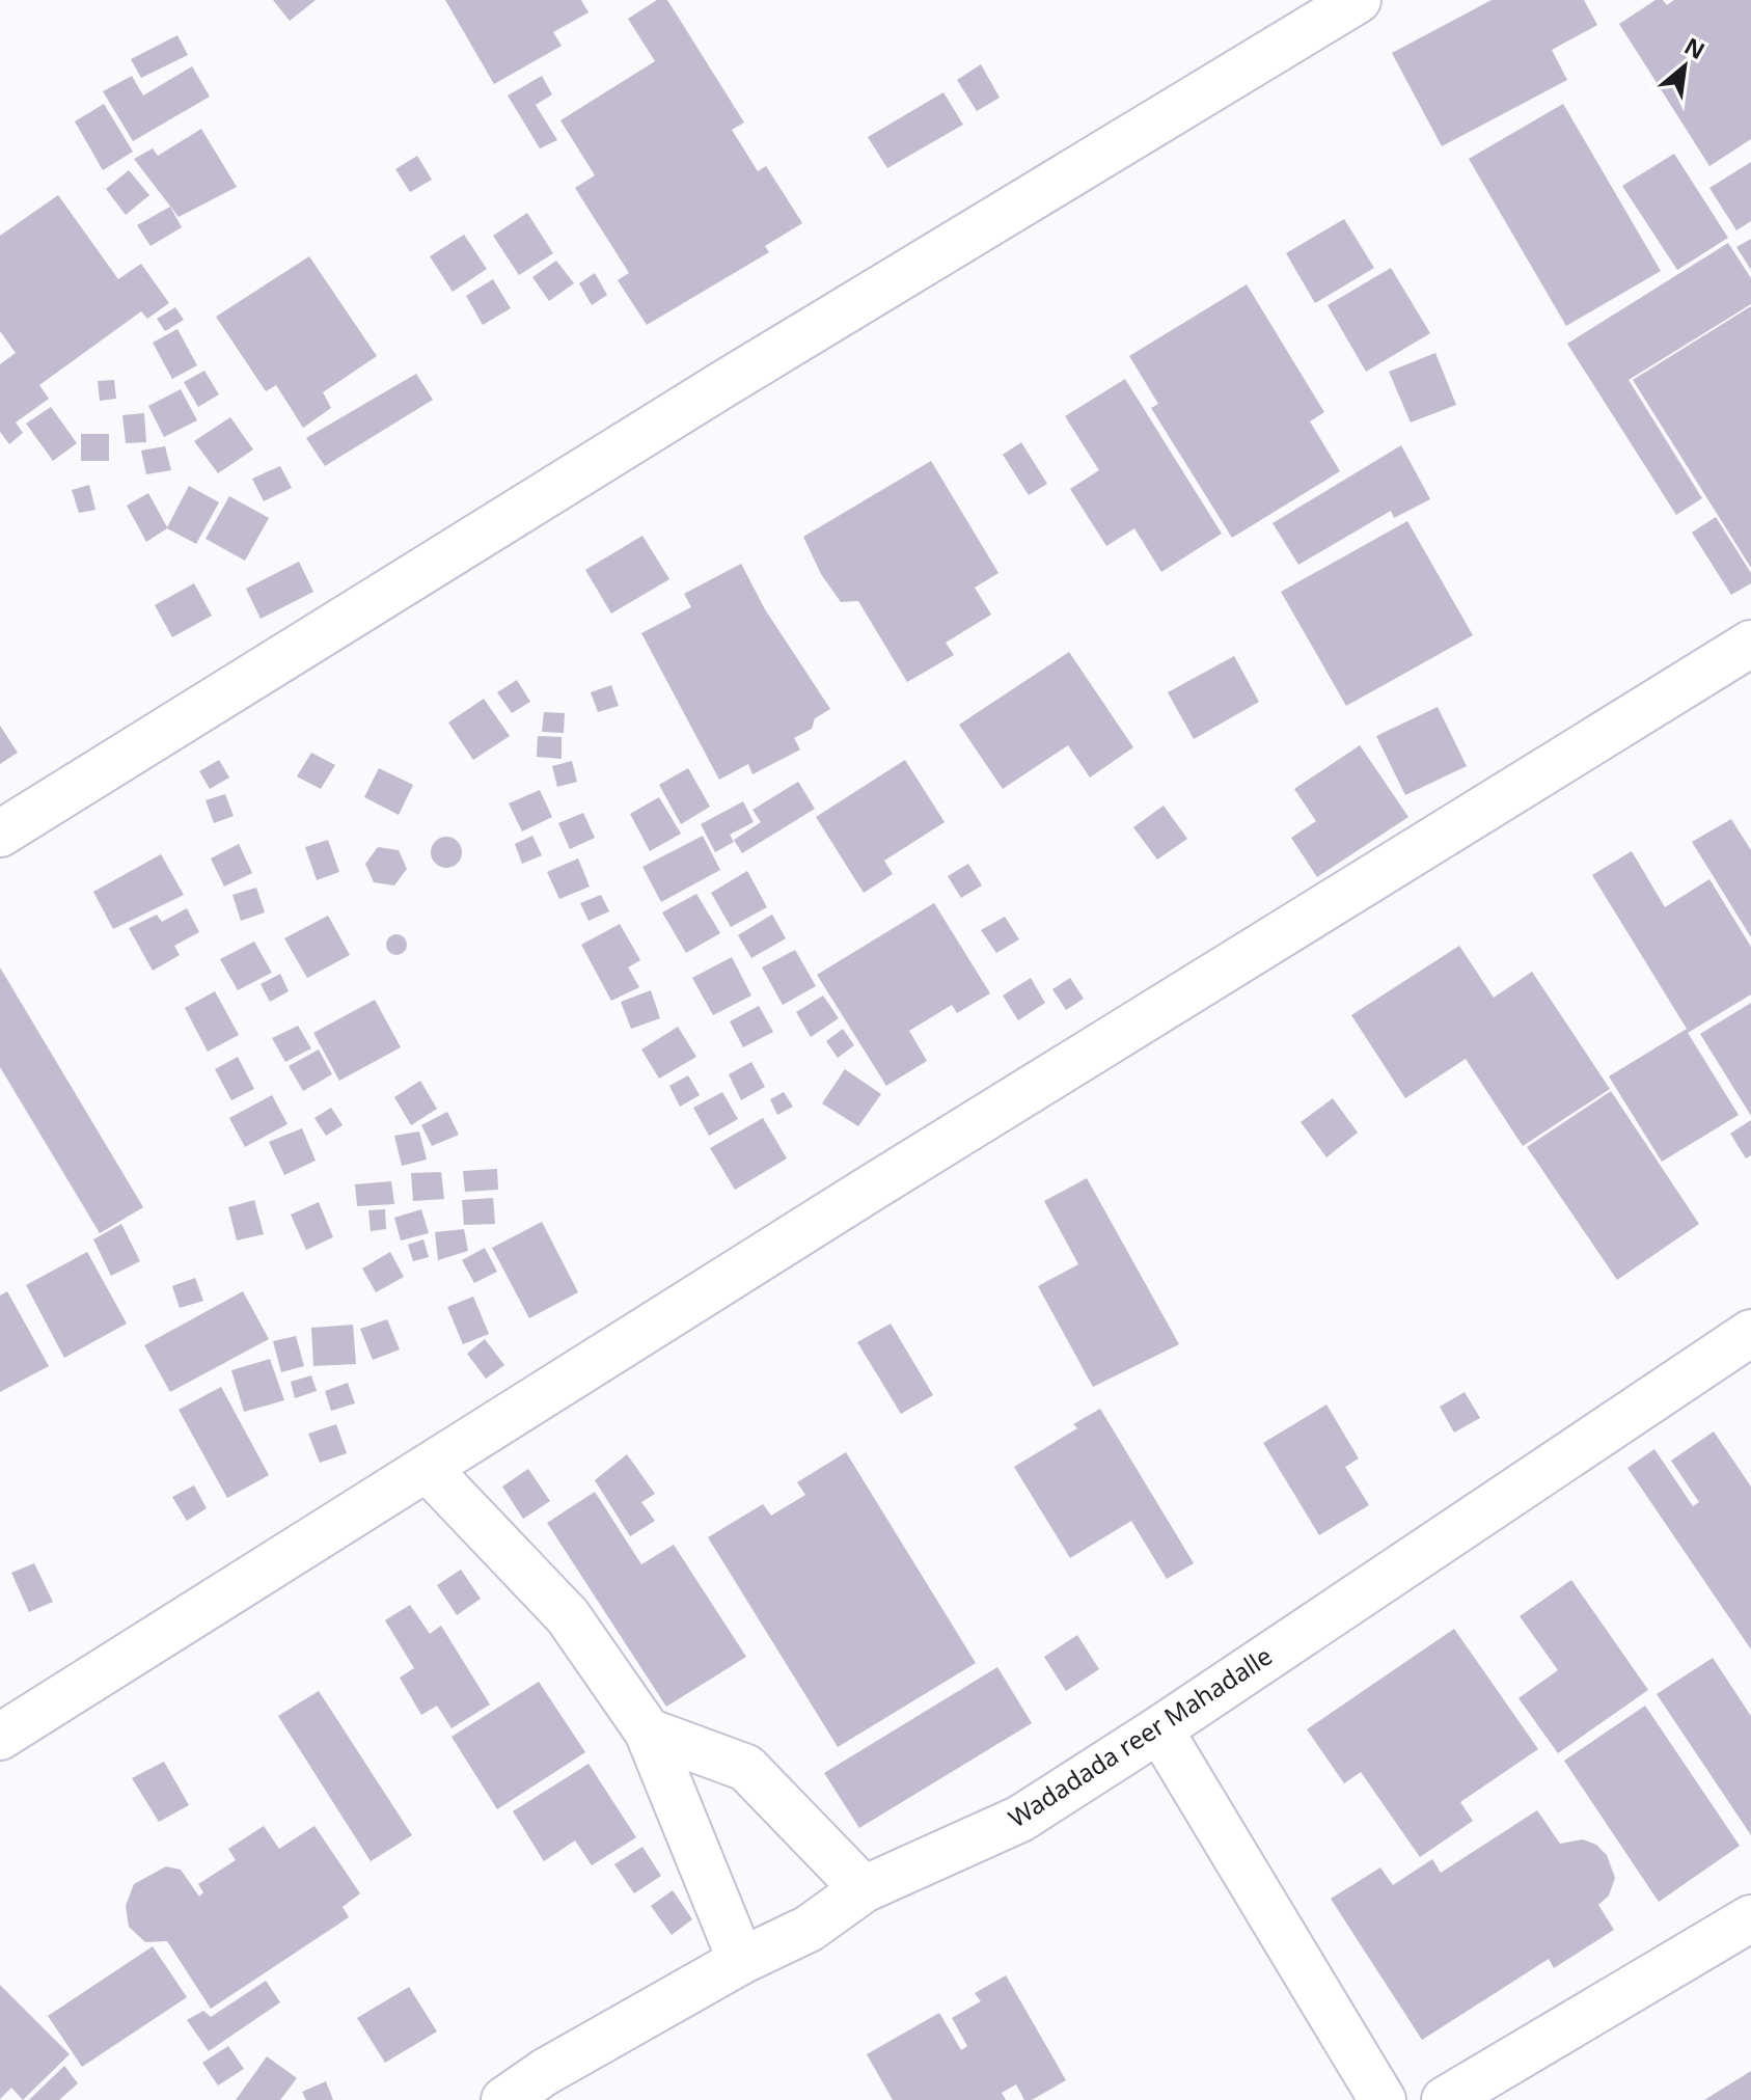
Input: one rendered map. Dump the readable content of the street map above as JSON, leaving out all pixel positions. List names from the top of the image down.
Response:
{
  "streets": {
    "street": ["Wadadada reer Mahadalle"]
  },
  "north": "top right"
}
